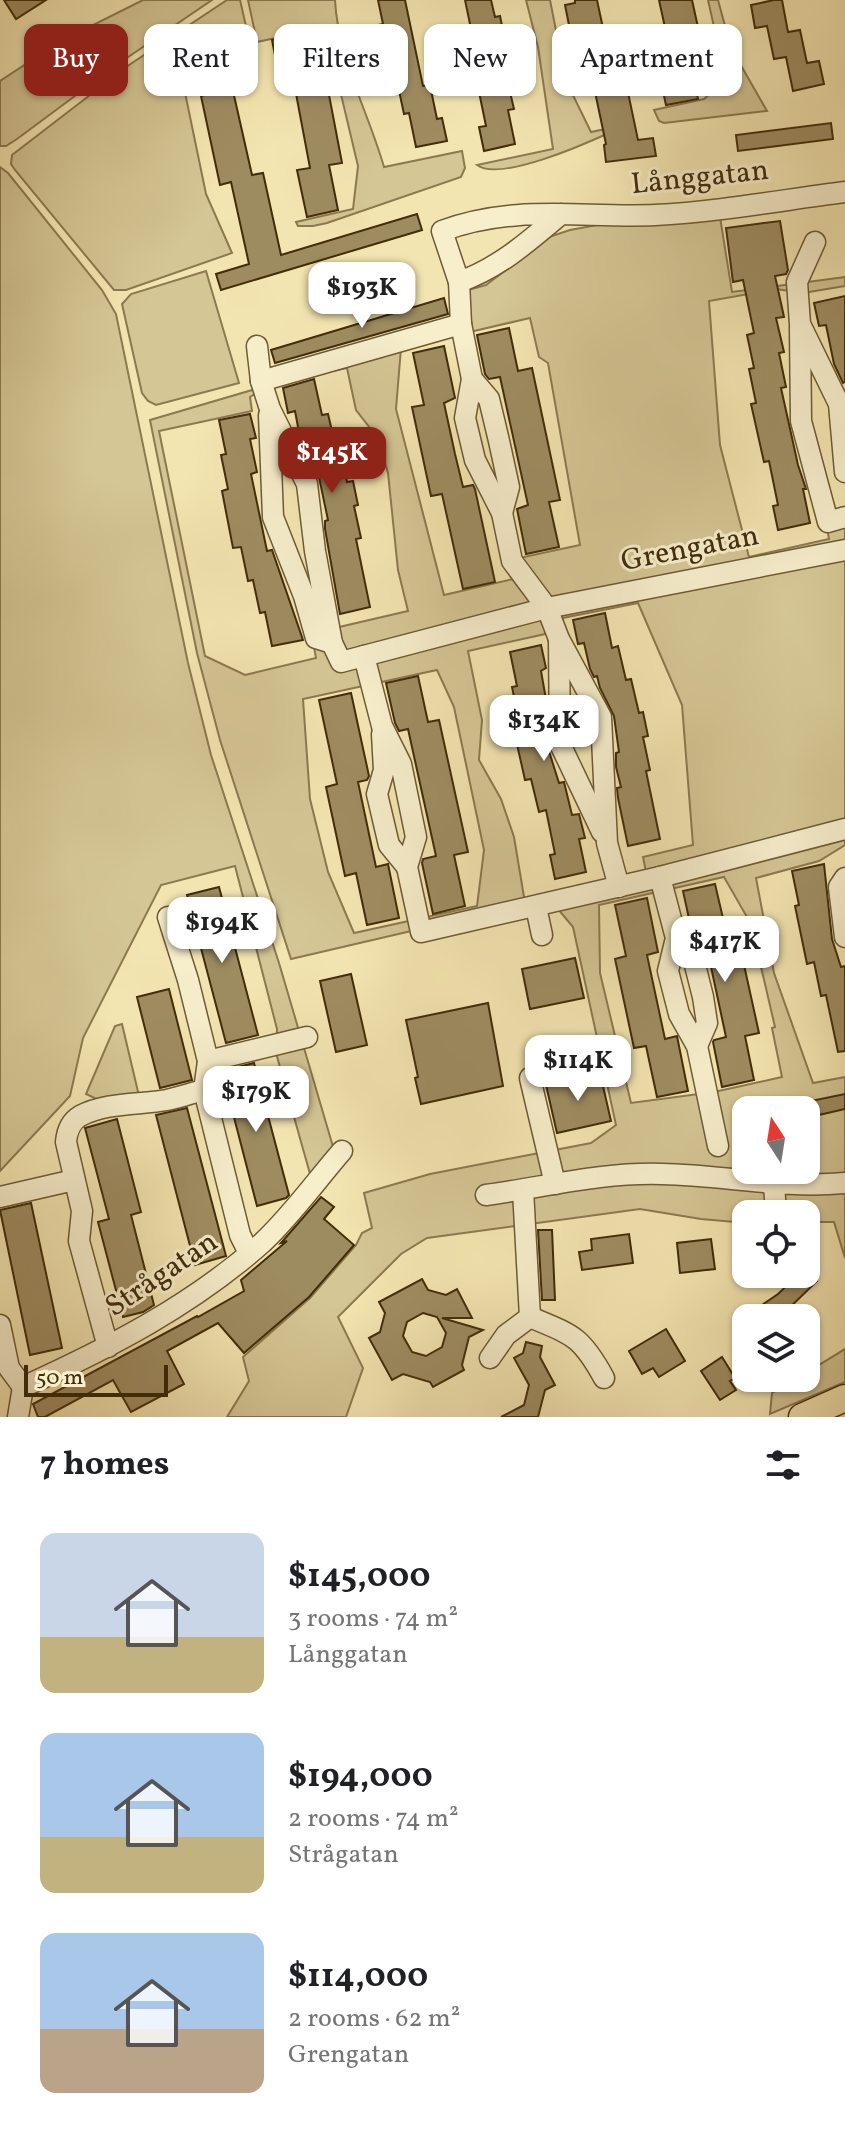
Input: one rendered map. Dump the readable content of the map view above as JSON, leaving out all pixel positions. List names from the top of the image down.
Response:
{
  "streets": {
    "street": ["Långgatan", "Grengatan", "Strågatan"]
  },
  "crossings": [
    ["Långgatan", "Grengatan"]
  ],
  "scale_bar": "50 m",
  "north": "top",
  "page": {
    "chip": [
      "Buy",
      "Rent",
      "Filters",
      "New",
      "Apartment"
    ],
    "price": [
      "$193K",
      "$145K",
      "$134K",
      "$194K",
      "$417K",
      "$114K",
      "$179K"
    ],
    "scale": "50 m",
    "heading": "7 homes",
    "list": [
      {
        "name": "$145,000",
        "note": "3 rooms · 74 m² · Långgatan"
      },
      {
        "name": "$194,000",
        "note": "2 rooms · 74 m² · Strågatan"
      },
      {
        "name": "$114,000",
        "note": "2 rooms · 62 m² · Grengatan"
      }
    ]
  }
}
